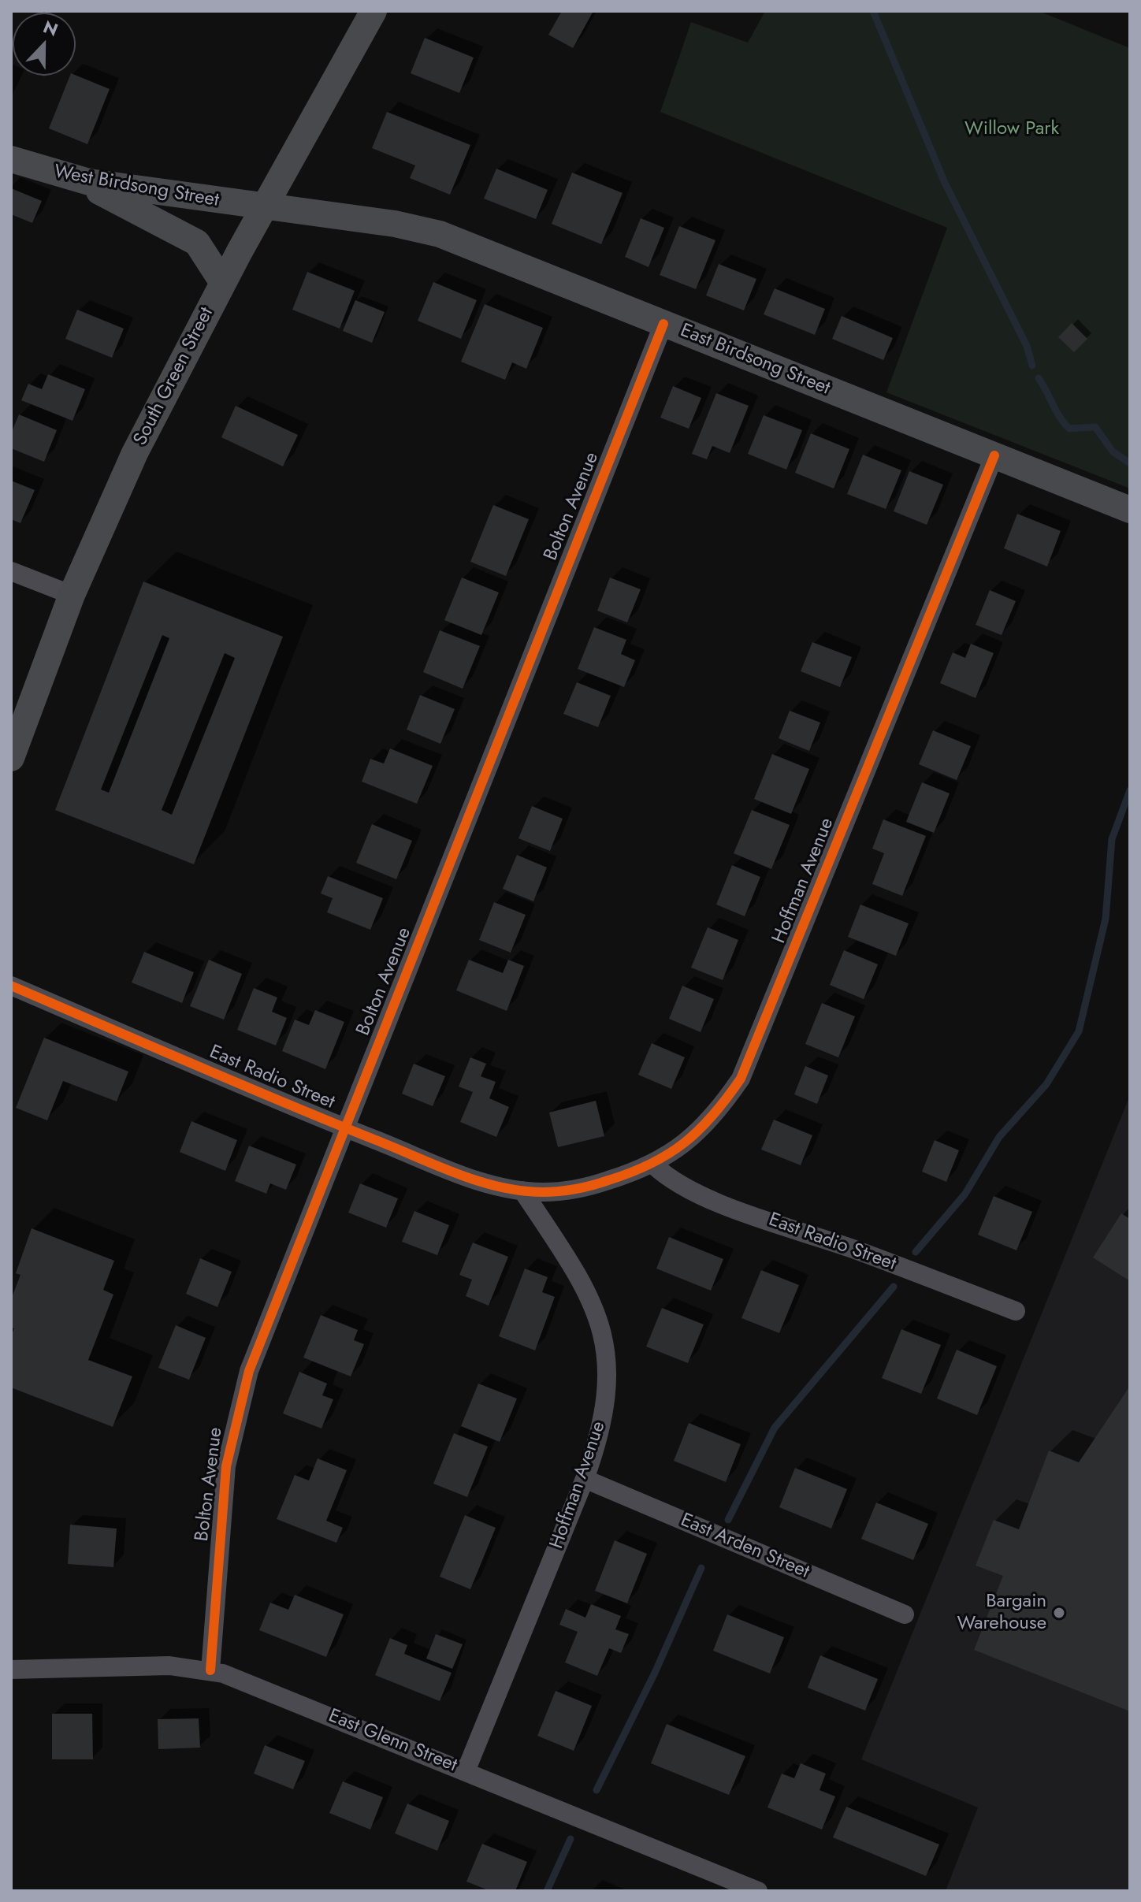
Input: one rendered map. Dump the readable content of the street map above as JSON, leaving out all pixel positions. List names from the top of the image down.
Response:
{
  "streets": {
    "street": [
      "West Birdsong Street",
      "East Birdsong Street",
      "South Green Street",
      "Bolton Avenue",
      "Hoffman Avenue",
      "East Radio Street",
      "East Arden Street",
      "East Glenn Street"
    ]
  },
  "crossings": [
    ["West Birdsong Street", "East Birdsong Street"],
    ["West Birdsong Street", "South Green Street"],
    ["East Birdsong Street", "South Green Street"],
    ["East Birdsong Street", "Bolton Avenue"],
    ["East Birdsong Street", "Hoffman Avenue"],
    ["Bolton Avenue", "East Radio Street"],
    ["Bolton Avenue", "East Glenn Street"],
    ["Hoffman Avenue", "East Radio Street"],
    ["Hoffman Avenue", "East Arden Street"],
    ["Hoffman Avenue", "East Glenn Street"]
  ],
  "parks": ["Willow Park"],
  "places": ["Bargain Warehouse"],
  "north": "top"
}
